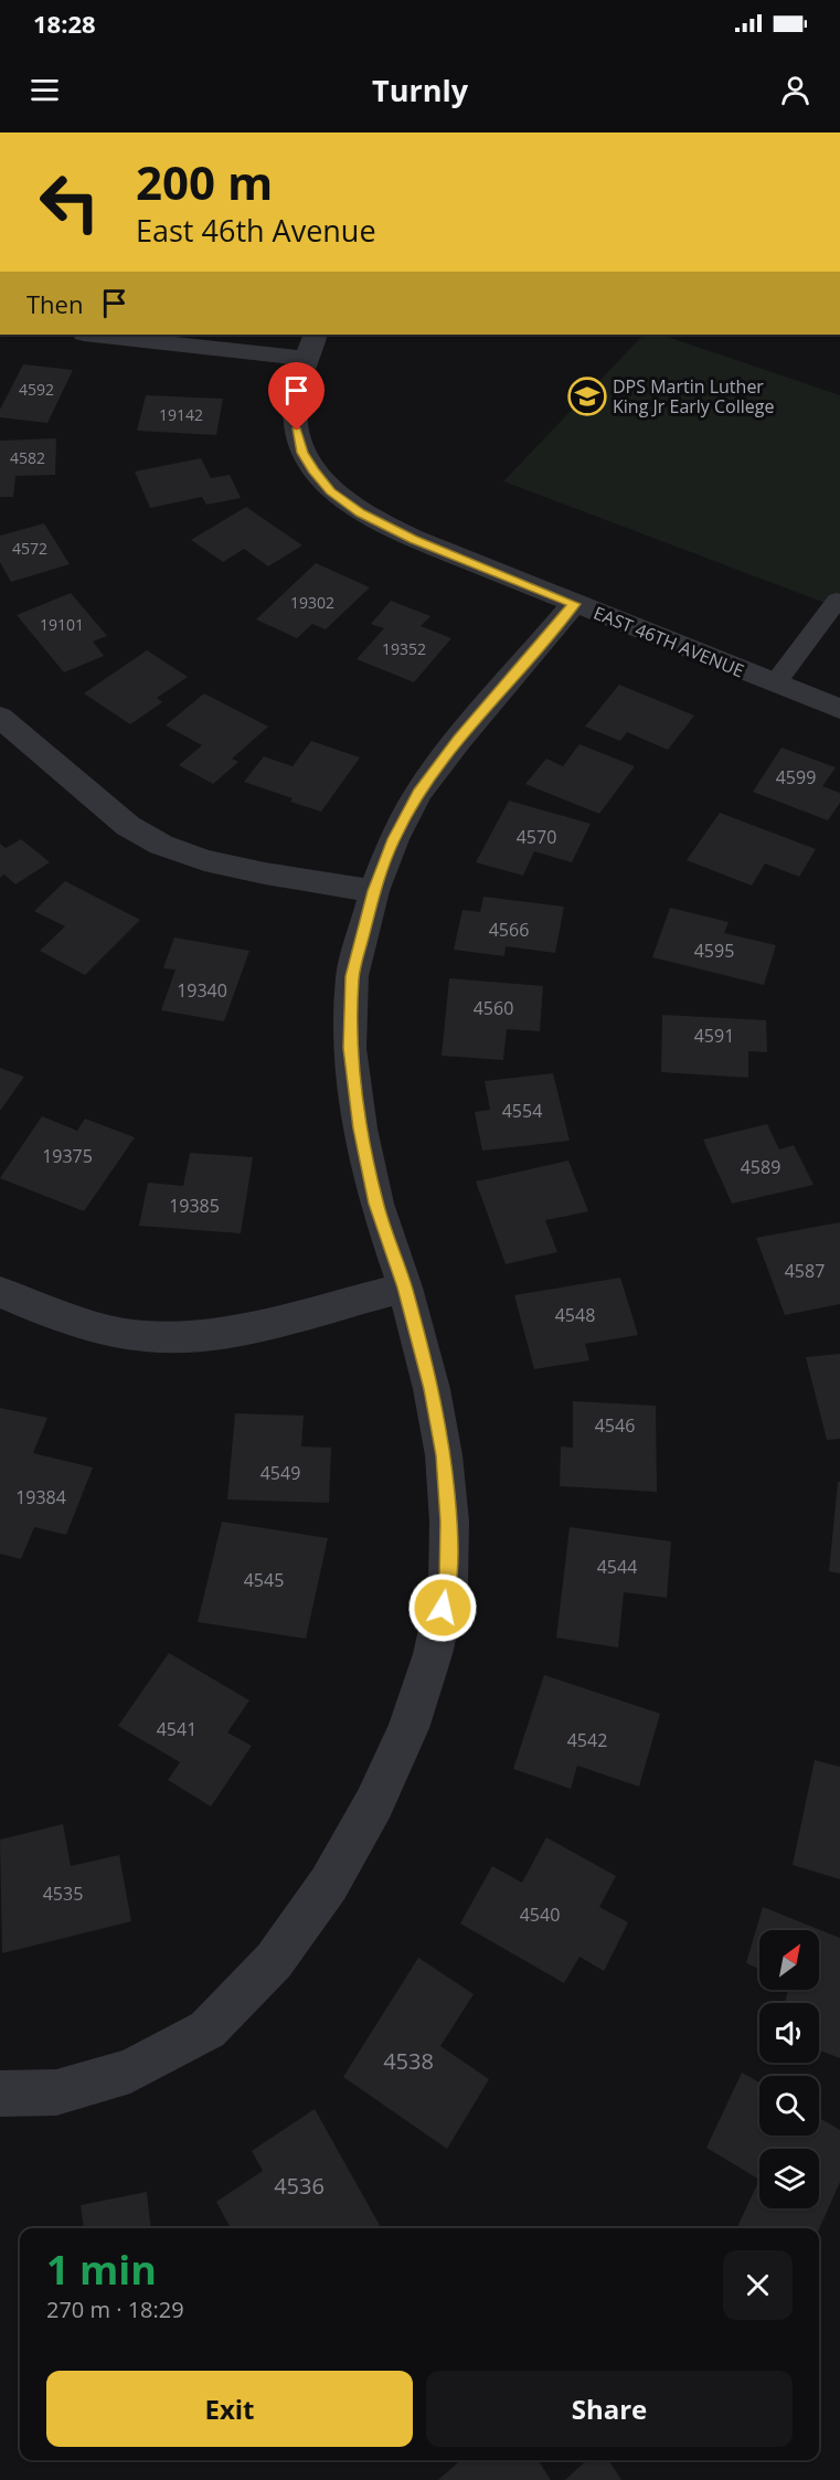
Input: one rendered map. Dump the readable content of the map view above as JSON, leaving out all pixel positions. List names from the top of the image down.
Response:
{
  "streets": {
    "street": ["EAST 46TH AVENUE"]
  },
  "places": {
    "school or university": ["DPS Martin Luther King Jr Early College"]
  },
  "house_numbers": [
    "4592",
    "19142",
    "4582",
    "4572",
    "19302",
    "19101",
    "19352",
    "4599",
    "4570",
    "4566",
    "4595",
    "19340",
    "4560",
    "4591",
    "4554",
    "19375",
    "4589",
    "19385",
    "4587",
    "4548",
    "4546",
    "4549",
    "19384",
    "4544",
    "4545",
    "4541",
    "4542",
    "4535",
    "4540",
    "4538",
    "4536"
  ],
  "north": "top right",
  "page": {
    "status": "18:28",
    "header": "Turnly",
    "turn": ["200 m", "East 46th Avenue"],
    "then": "Then",
    "heading": ["1 min", "270 m · 18:29"],
    "buttons": ["Exit", "Share"]
  }
}
